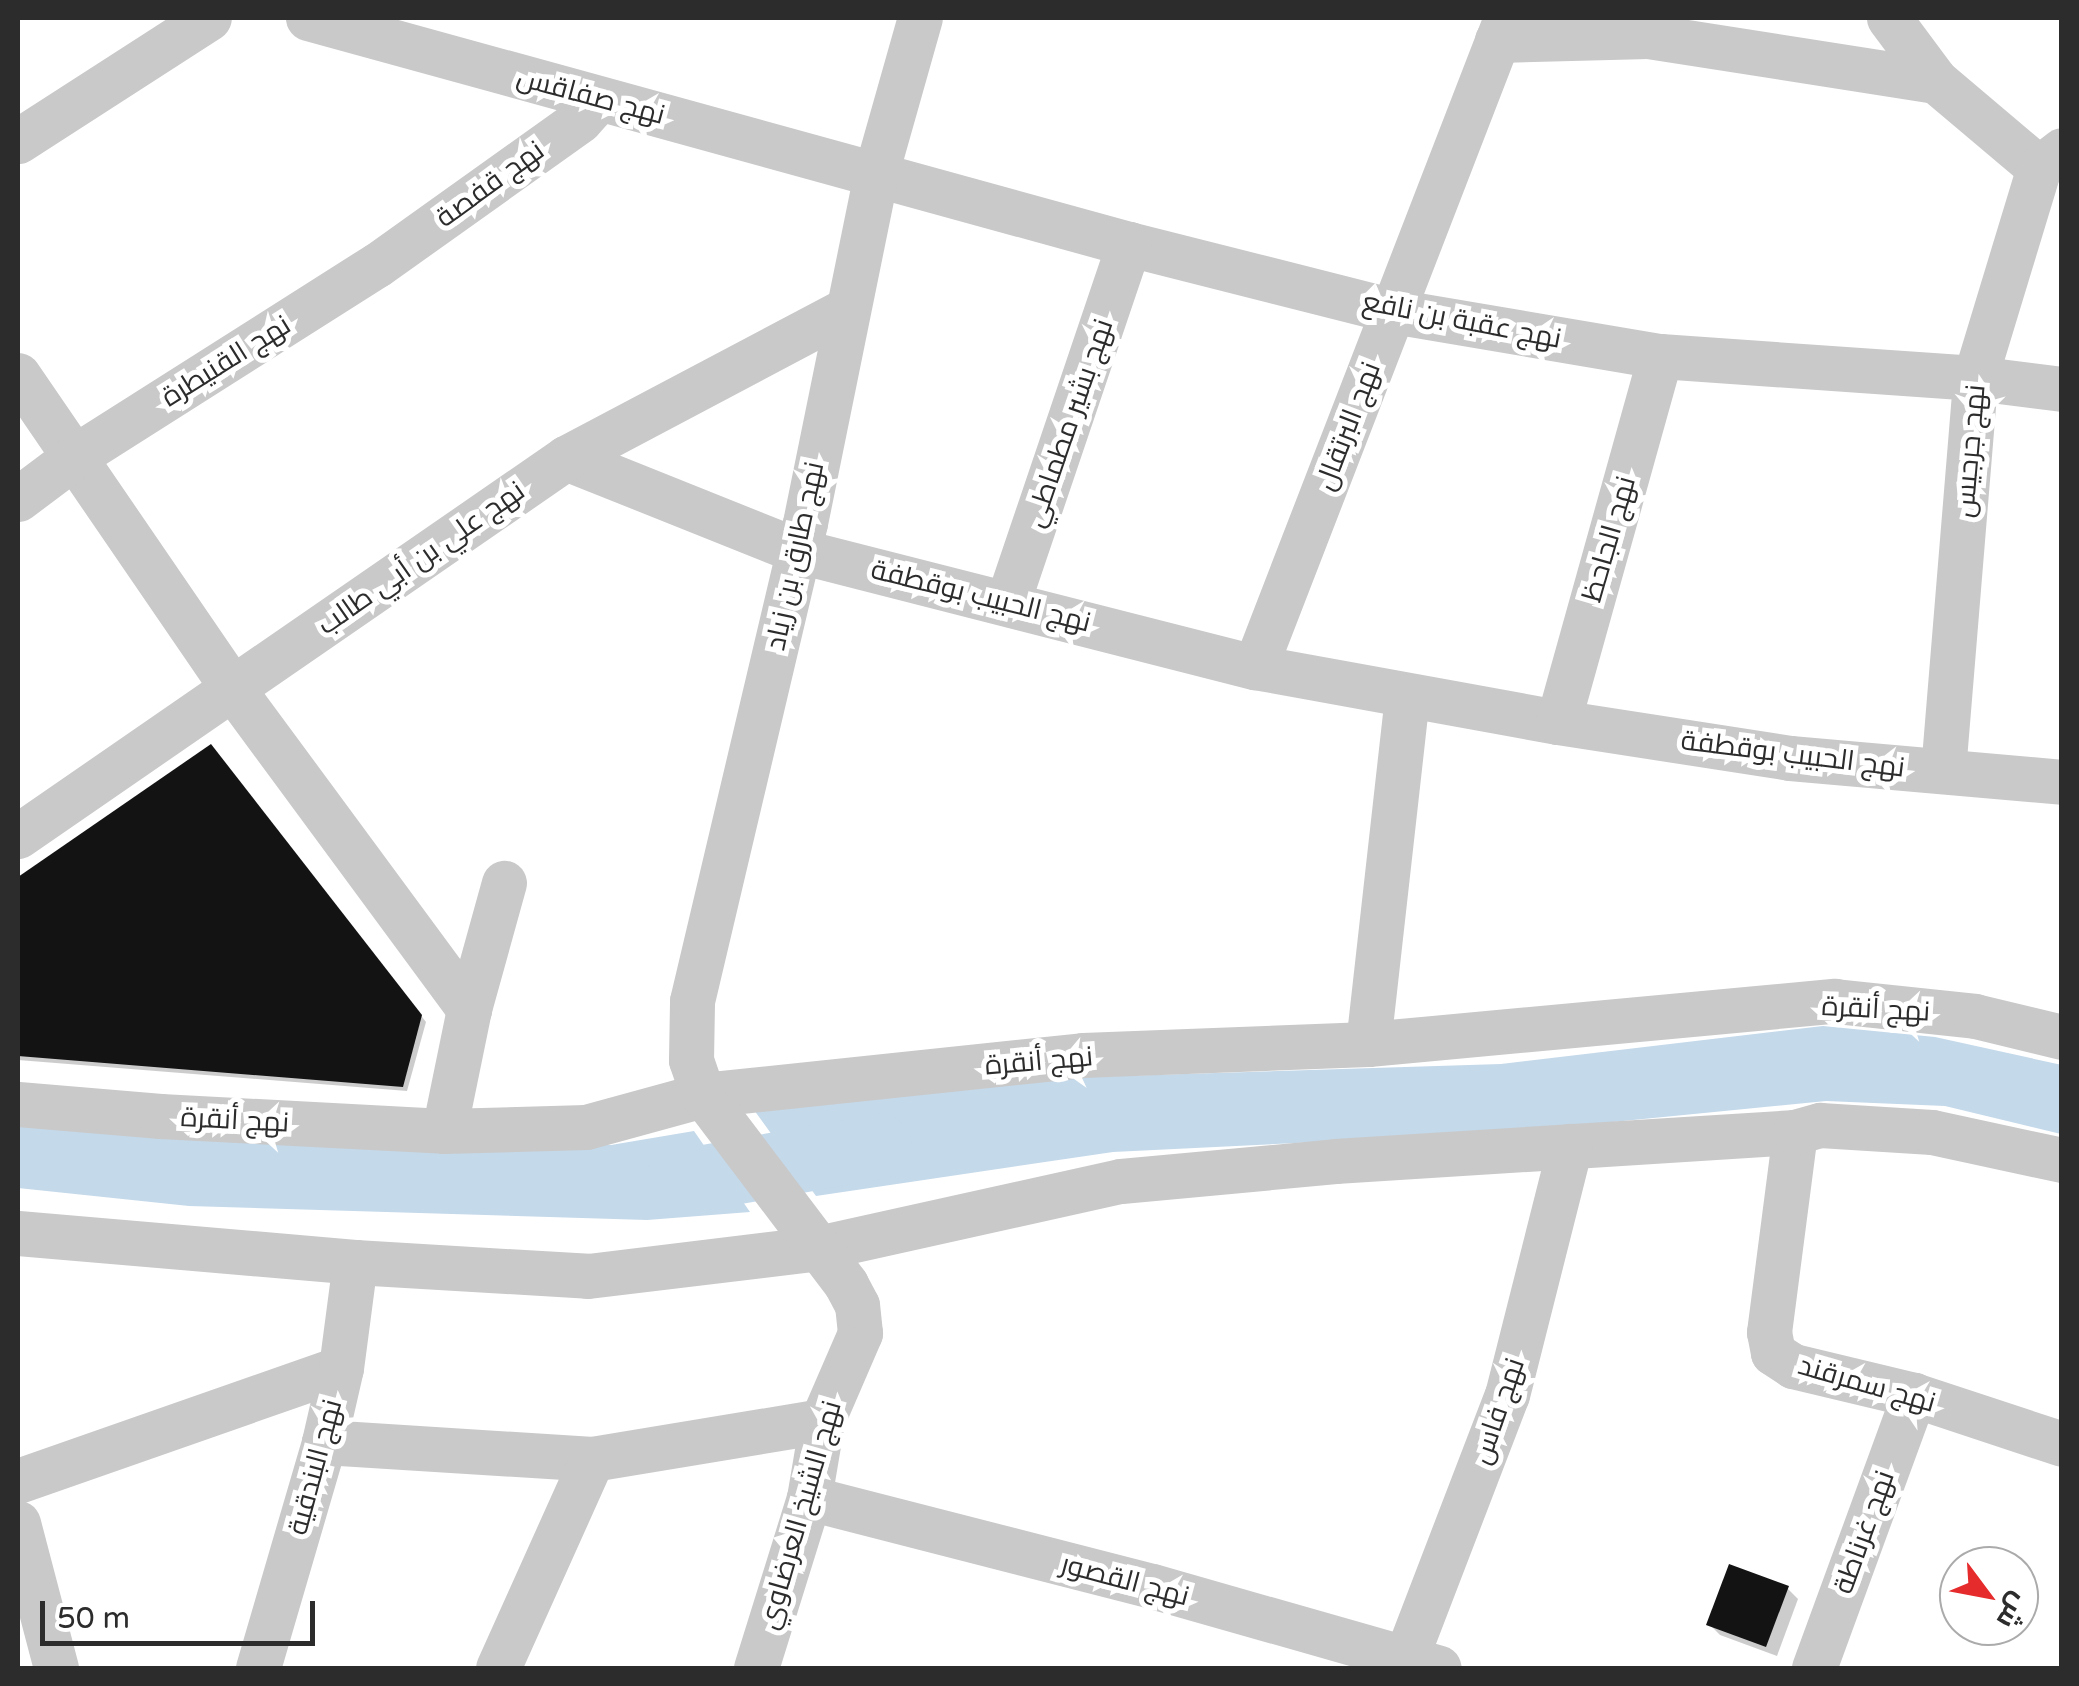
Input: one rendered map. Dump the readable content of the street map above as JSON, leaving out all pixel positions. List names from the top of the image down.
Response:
{
  "streets": {
    "street": [
      "نهج صفاقس",
      "نهج قفصة",
      "نهج عقبة بن نافع",
      "نهج القنيطرة",
      "نهج بشير مطماطي",
      "نهج البرتقال",
      "نهج جرجيس",
      "نهج الجاحظ",
      "نهج طارق بن زياد",
      "نهج علي بن أبي طالب",
      "نهج الحبيب بوقطفة",
      "نهج أنقرة",
      "نهج سمرقند",
      "نهج فاس",
      "نهج البندقية",
      "نهج الشيخ العرضاوي",
      "نهج غرناطة",
      "نهج القصور"
    ]
  },
  "crossings": [
    ["نهج صفاقس", "نهج قفصة"],
    ["نهج صفاقس", "نهج عقبة بن نافع"],
    ["نهج صفاقس", "نهج طارق بن زياد"],
    ["نهج قفصة", "نهج القنيطرة"],
    ["نهج عقبة بن نافع", "نهج بشير مطماطي"],
    ["نهج عقبة بن نافع", "نهج البرتقال"],
    ["نهج عقبة بن نافع", "نهج جرجيس"],
    ["نهج عقبة بن نافع", "نهج الجاحظ"],
    ["نهج عقبة بن نافع", "نهج طارق بن زياد"],
    ["نهج بشير مطماطي", "نهج الحبيب بوقطفة"],
    ["نهج البرتقال", "نهج الحبيب بوقطفة"],
    ["نهج جرجيس", "نهج الحبيب بوقطفة"],
    ["نهج الجاحظ", "نهج الحبيب بوقطفة"],
    ["نهج طارق بن زياد", "نهج علي بن أبي طالب"],
    ["نهج طارق بن زياد", "نهج الحبيب بوقطفة"],
    ["نهج طارق بن زياد", "نهج أنقرة"],
    ["نهج طارق بن زياد", "نهج الشيخ العرضاوي"],
    ["نهج علي بن أبي طالب", "نهج الحبيب بوقطفة"],
    ["نهج أنقرة", "نهج الشيخ العرضاوي"],
    ["نهج سمرقند", "نهج غرناطة"],
    ["نهج فاس", "نهج القصور"],
    ["نهج الشيخ العرضاوي", "نهج القصور"]
  ],
  "scale_bar": "50 m",
  "north": "bottom right"
}
